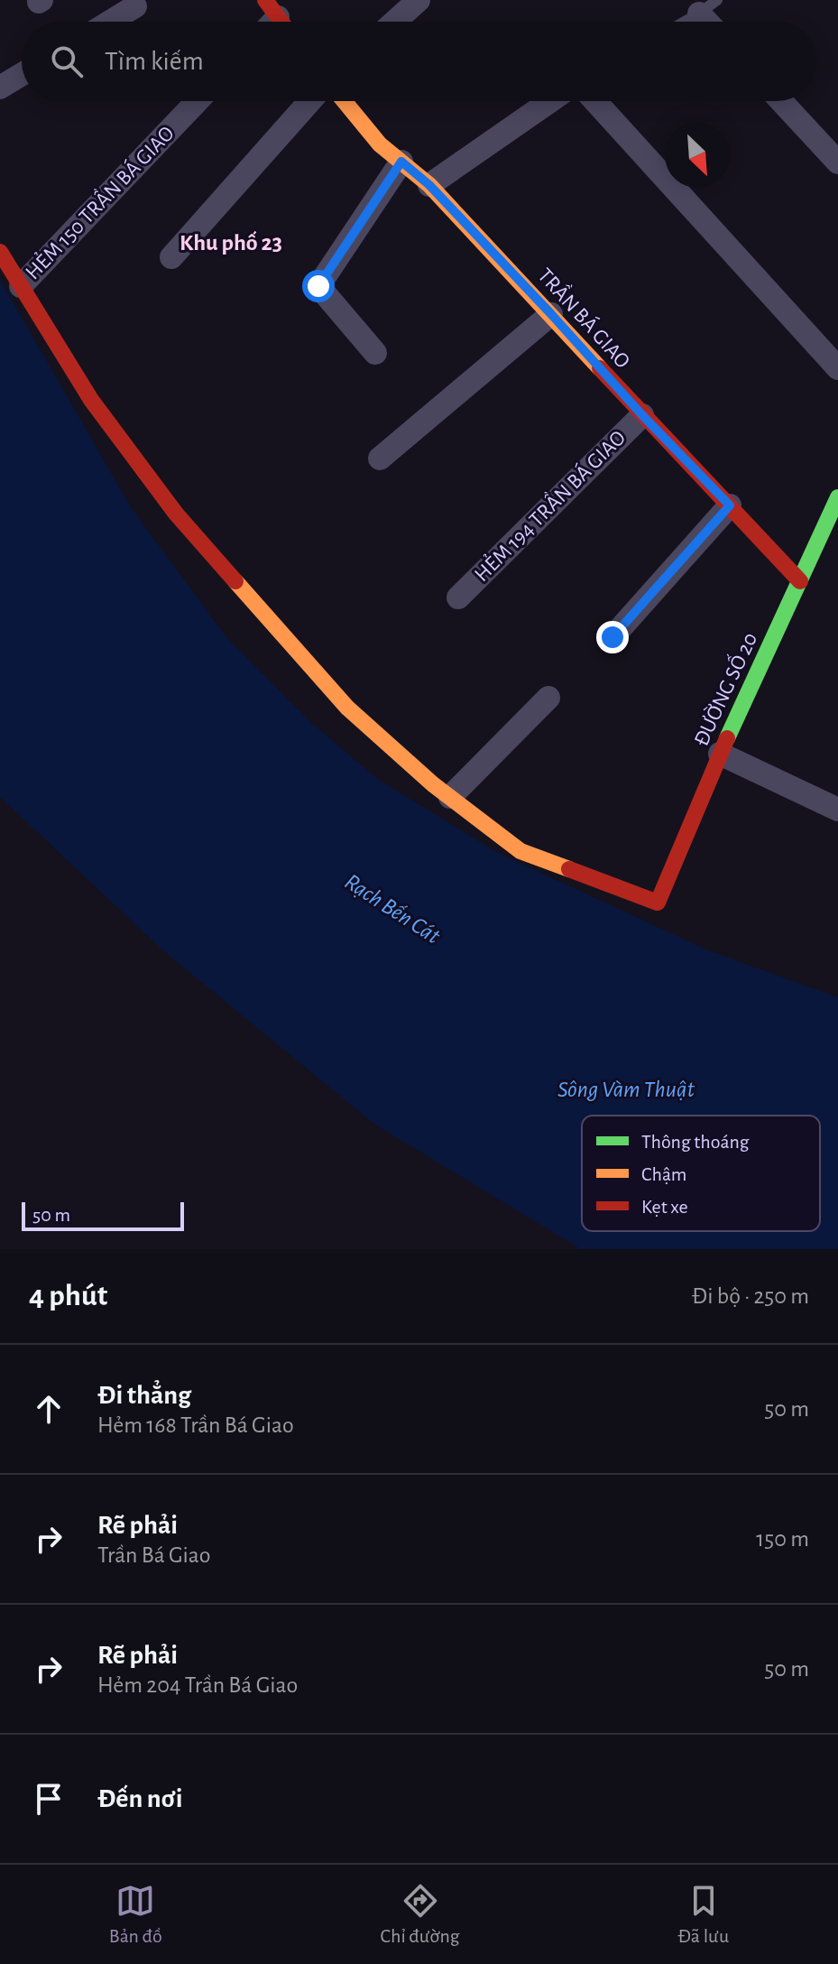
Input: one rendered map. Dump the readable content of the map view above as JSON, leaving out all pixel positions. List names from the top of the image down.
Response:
{
  "streets": {
    "street": [
      "HẺM 150 TRẦN BÁ GIAO",
      "TRẦN BÁ GIAO",
      "HẺM 194 TRẦN BÁ GIAO",
      "ĐƯỜNG SỐ 20"
    ]
  },
  "crossings": [
    ["TRẦN BÁ GIAO", "HẺM 194 TRẦN BÁ GIAO"],
    ["TRẦN BÁ GIAO", "ĐƯỜNG SỐ 20"]
  ],
  "districts": ["Khu phố 23"],
  "water": ["Rạch Bến Cát", "Sông Vàm Thuật"],
  "legend": ["Thông thoáng", "Chậm", "Kẹt xe"],
  "scale_bar": "50 m",
  "north": "bottom right",
  "page": {
    "search": "Tìm kiếm",
    "scale": "50 m",
    "heading": ["4 phút", "Đi bộ · 250 m"],
    "list": [
      ["Đi thẳng", "Hẻm 168 Trần Bá Giao", "50 m"],
      ["Rẽ phải", "Trần Bá Giao", "150 m"],
      ["Rẽ phải", "Hẻm 204 Trần Bá Giao", "50 m"],
      "Đến nơi"
    ],
    "nav": ["Bản đồ", "Chỉ đường", "Đã lưu"]
  }
}
